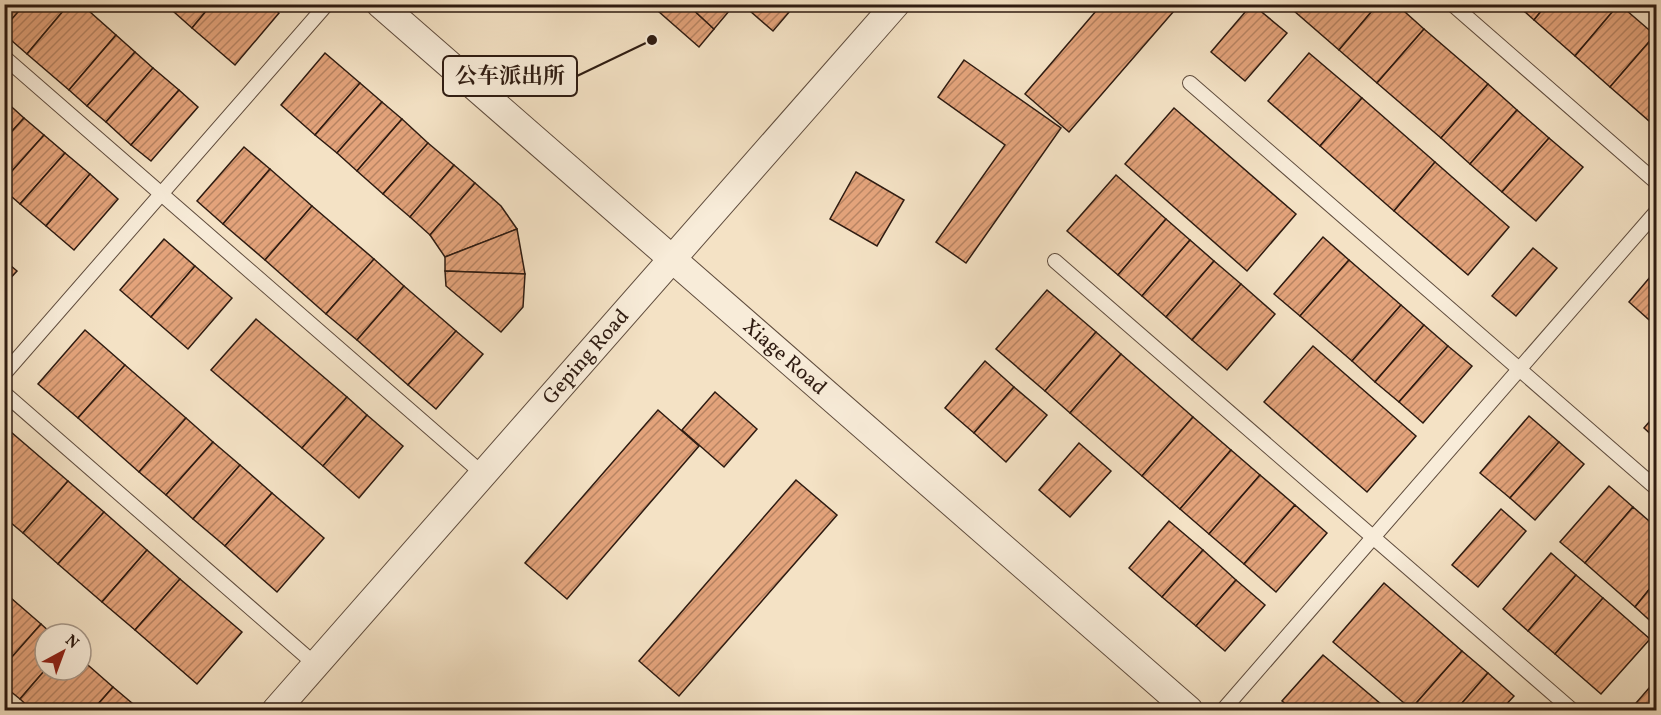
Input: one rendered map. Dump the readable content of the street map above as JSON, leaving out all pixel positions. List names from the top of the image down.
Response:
{
  "streets": {
    "street": ["Geping Road", "Xiage Road"]
  },
  "crossings": [
    ["Geping Road", "Xiage Road"]
  ],
  "places": ["公车派出所"],
  "north": "top right"
}
